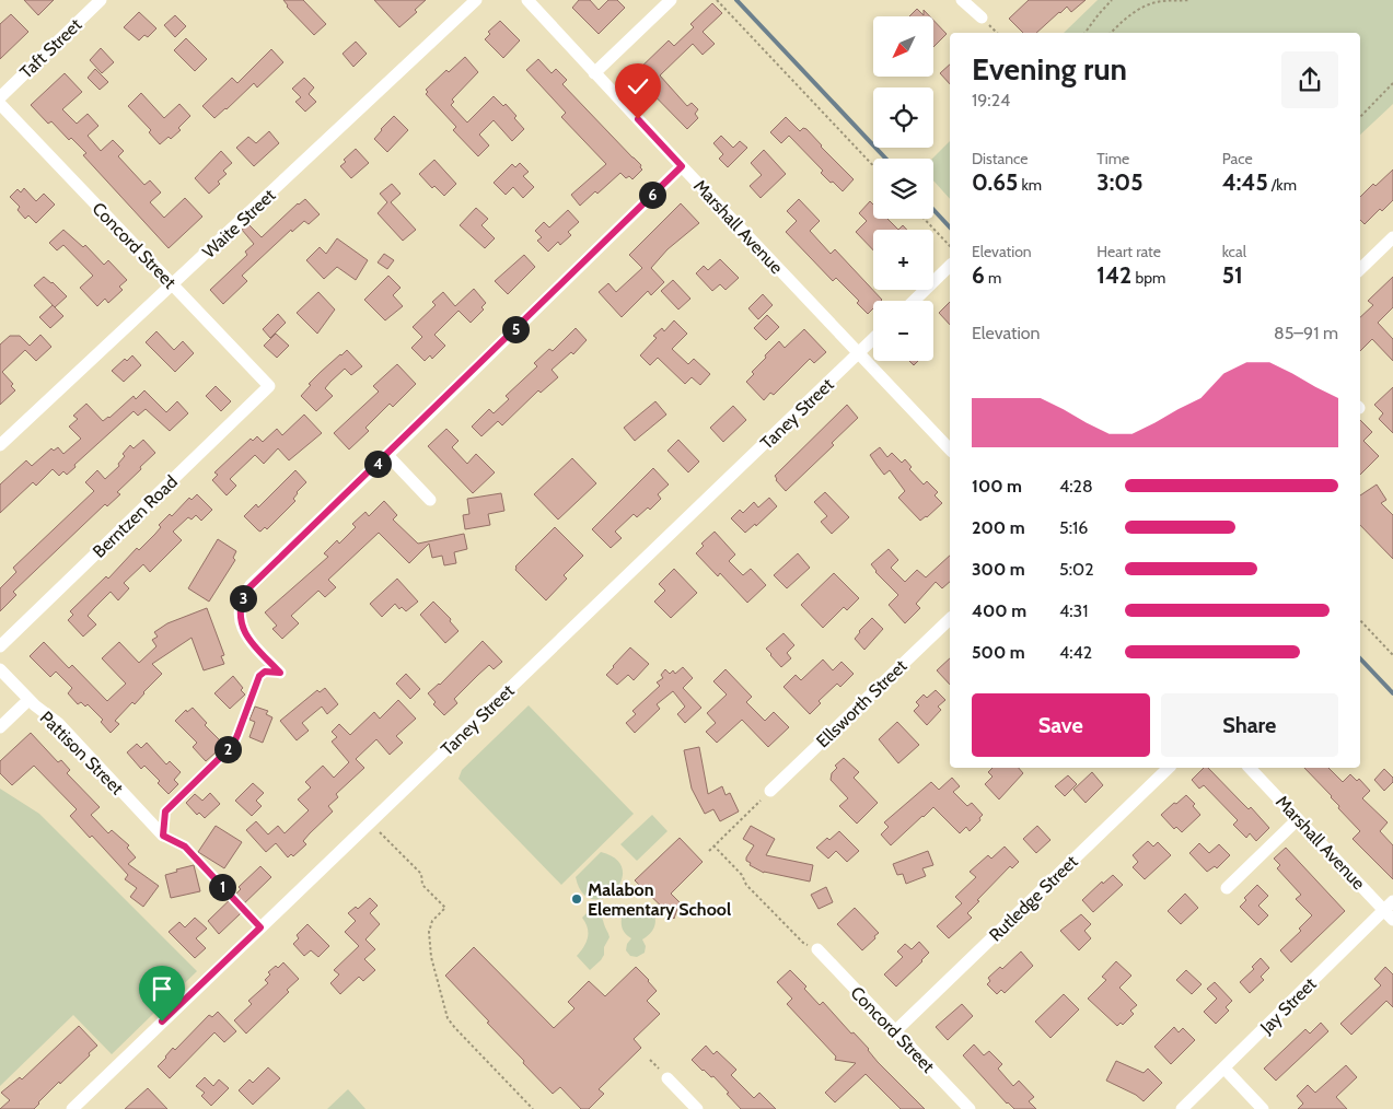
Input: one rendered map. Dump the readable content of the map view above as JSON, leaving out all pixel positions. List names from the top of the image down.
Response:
{
  "streets": {
    "street": [
      "Taft Street",
      "Waite Street",
      "Marshall Avenue",
      "Concord Street",
      "Taney Street",
      "Berntzen Road",
      "Ellsworth Street",
      "Pattison Street",
      "Rutledge Street",
      "Jay Street"
    ]
  },
  "crossings": [
    ["Waite Street", "Concord Street"],
    ["Marshall Avenue", "Taney Street"],
    ["Marshall Avenue", "Jay Street"],
    ["Concord Street", "Berntzen Road"],
    ["Concord Street", "Rutledge Street"]
  ],
  "places": ["Malabon Elementary School"],
  "north": "bottom left",
  "page": {
    "map_buttons": ["+", "−"],
    "heading": ["Evening run", "19:24"],
    "stats": [
      ["Distance", "0.65 km"],
      ["Time", "3:05"],
      ["Pace", "4:45 /km"],
      ["Elevation", "6 m"],
      ["Heart rate", "142 bpm"],
      ["kcal", "51"]
    ],
    "pins": [
      "6",
      "5",
      "4",
      "3",
      "2",
      "1"
    ],
    "chart": ["Elevation", "85–91 m"],
    "list": [
      {
        "name": "100 m",
        "note": "4:28"
      },
      {
        "name": "200 m",
        "note": "5:16"
      },
      {
        "name": "300 m",
        "note": "5:02"
      },
      {
        "name": "400 m",
        "note": "4:31"
      },
      {
        "name": "500 m",
        "note": "4:42"
      }
    ],
    "buttons": ["Save", "Share"]
  }
}
